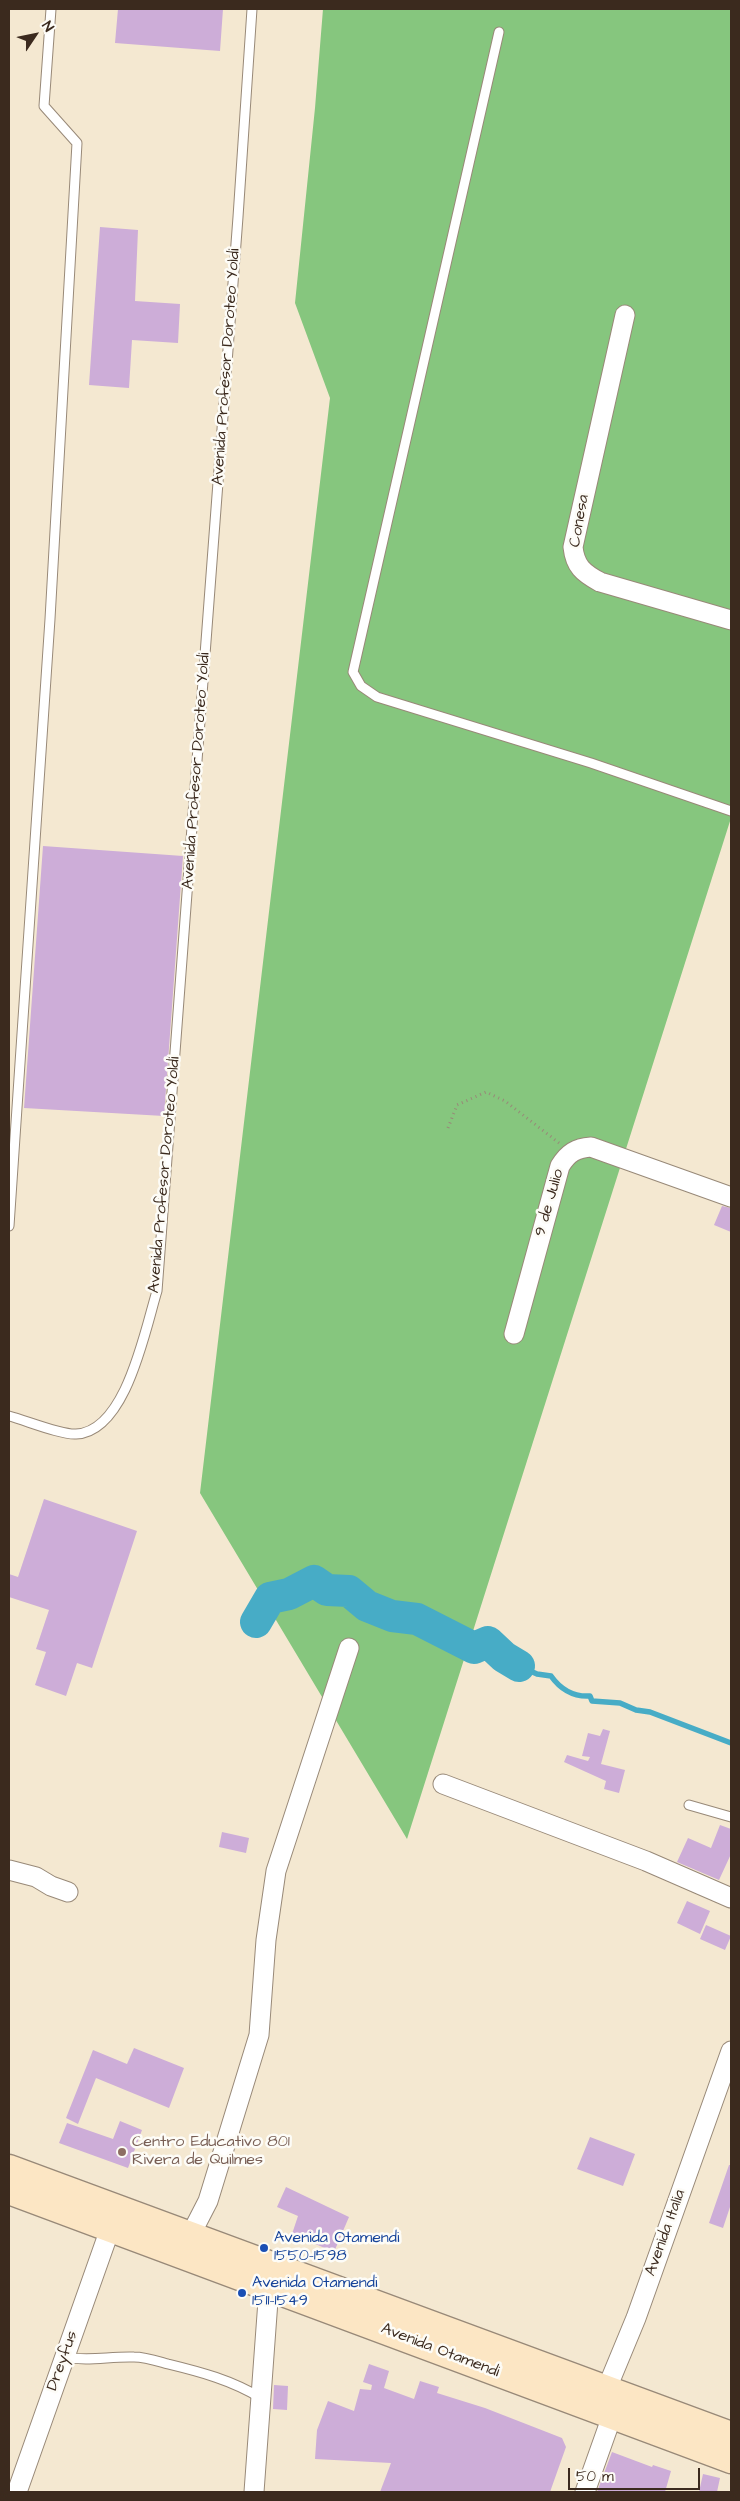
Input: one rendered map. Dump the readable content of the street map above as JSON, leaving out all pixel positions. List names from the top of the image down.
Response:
{
  "streets": {
    "main road": ["Avenida Otamendi"],
    "street": [
      "Conesa",
      "9 de Julio",
      "Avenida Italia",
      "Dreyfus"
    ],
    "lane": ["Avenida Profesor Doroteo Yoldi"]
  },
  "crossings": [
    ["Avenida Italia", "Avenida Otamendi"],
    ["Avenida Otamendi", "Dreyfus"]
  ],
  "places": ["Centro Educativo 801 Rivera de Quilmes", "Avenida Otamendi 1550-1598", "Avenida Otamendi 1511-1549"],
  "scale_bar": "50 m",
  "north": "top right"
}
